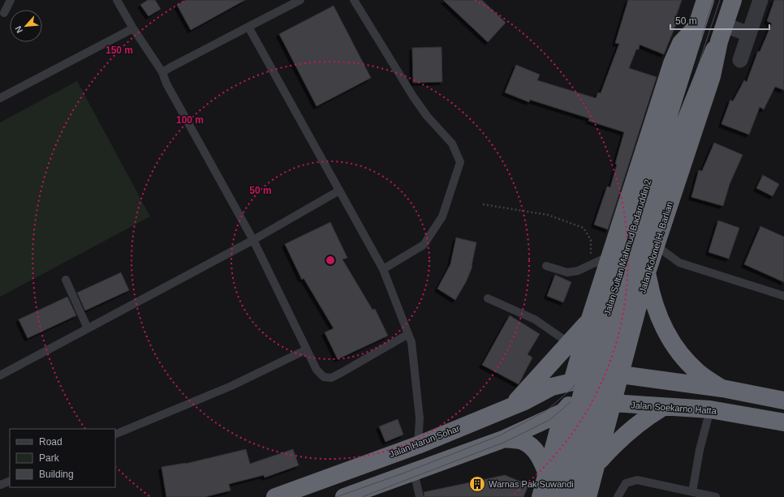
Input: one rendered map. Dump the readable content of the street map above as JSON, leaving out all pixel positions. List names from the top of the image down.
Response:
{
  "streets": {
    "highway": [
      "Jalan Sultan Mahmud Badaruddin 2",
      "Jalan Kolonel H. Barlian",
      "Jalan Soekarno Hatta",
      "Jalan Harun Sohar"
    ]
  },
  "crossings": [
    ["Jalan Sultan Mahmud Badaruddin 2", "Jalan Kolonel H. Barlian"],
    ["Jalan Kolonel H. Barlian", "Jalan Soekarno Hatta"]
  ],
  "places": {
    "building": ["Warnas Pak Suwandi"]
  },
  "legend": ["Road", "Park", "Building"],
  "scale_bar": "50 m",
  "north": "bottom left",
  "rings": ["150 m", "100 m", "50 m"]
}
